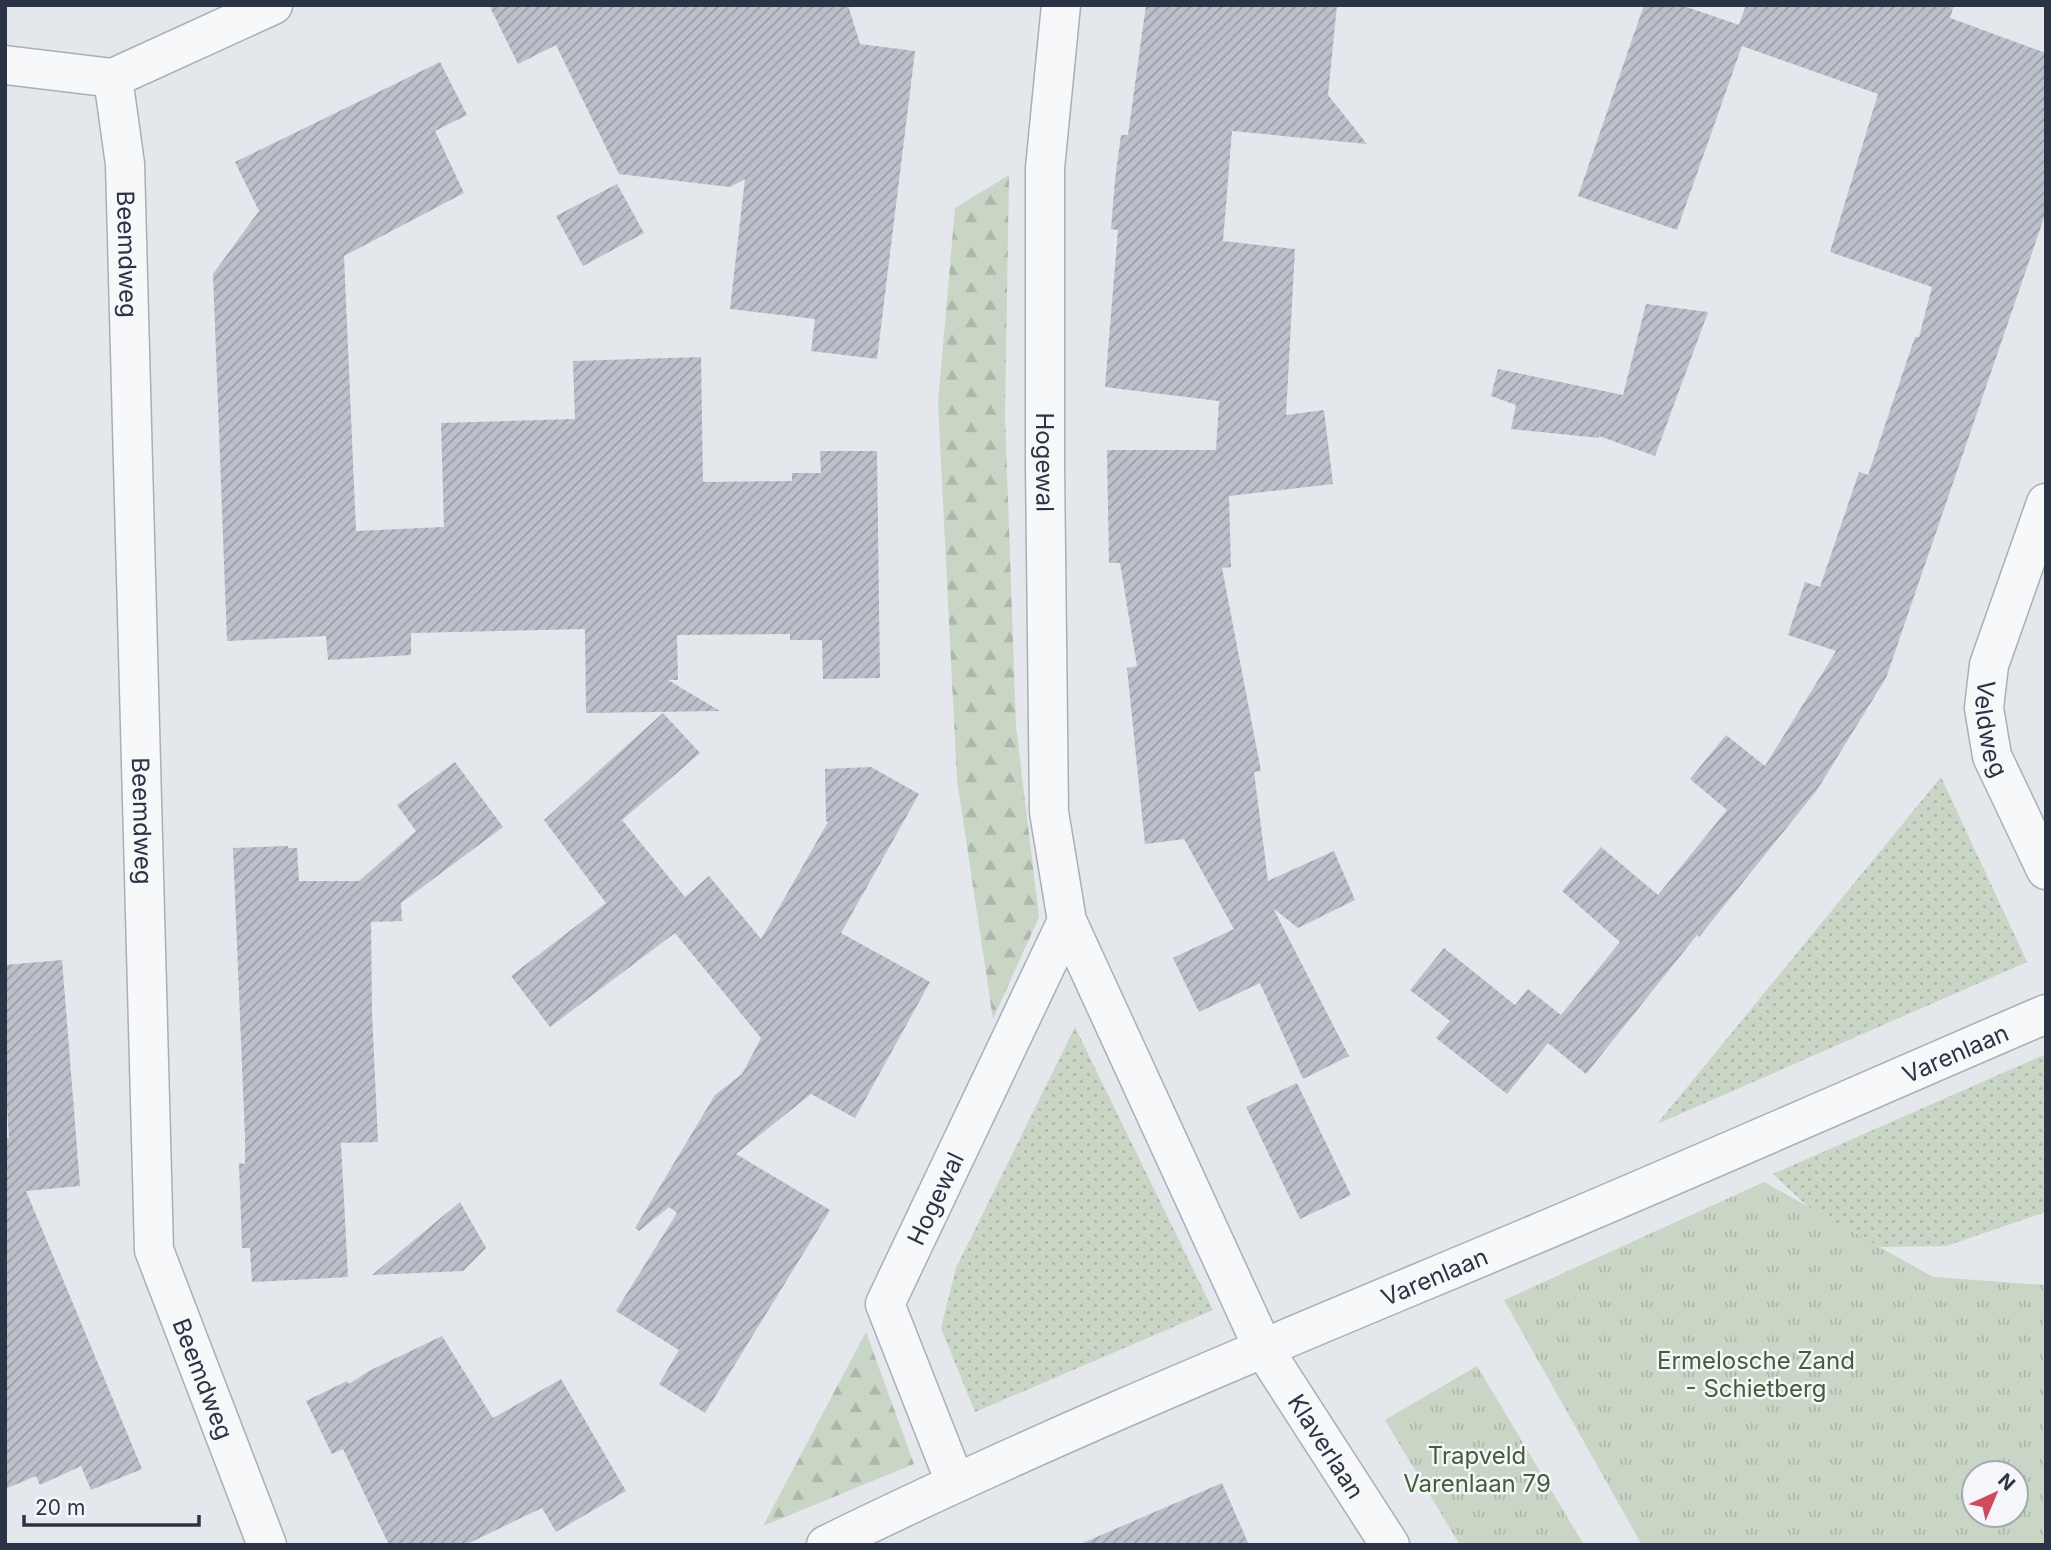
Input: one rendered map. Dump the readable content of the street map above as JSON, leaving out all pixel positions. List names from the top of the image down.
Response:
{
  "streets": {
    "street": [
      "Beemdweg",
      "Hogewal",
      "Veldweg",
      "Varenlaan",
      "Klaverlaan"
    ]
  },
  "crossings": [
    ["Hogewal", "Varenlaan"],
    ["Hogewal", "Klaverlaan"],
    ["Varenlaan", "Klaverlaan"]
  ],
  "parks": ["Ermelosche Zand - Schietberg", "Trapveld Varenlaan 79"],
  "scale_bar": "20 m",
  "north": "top right"
}
